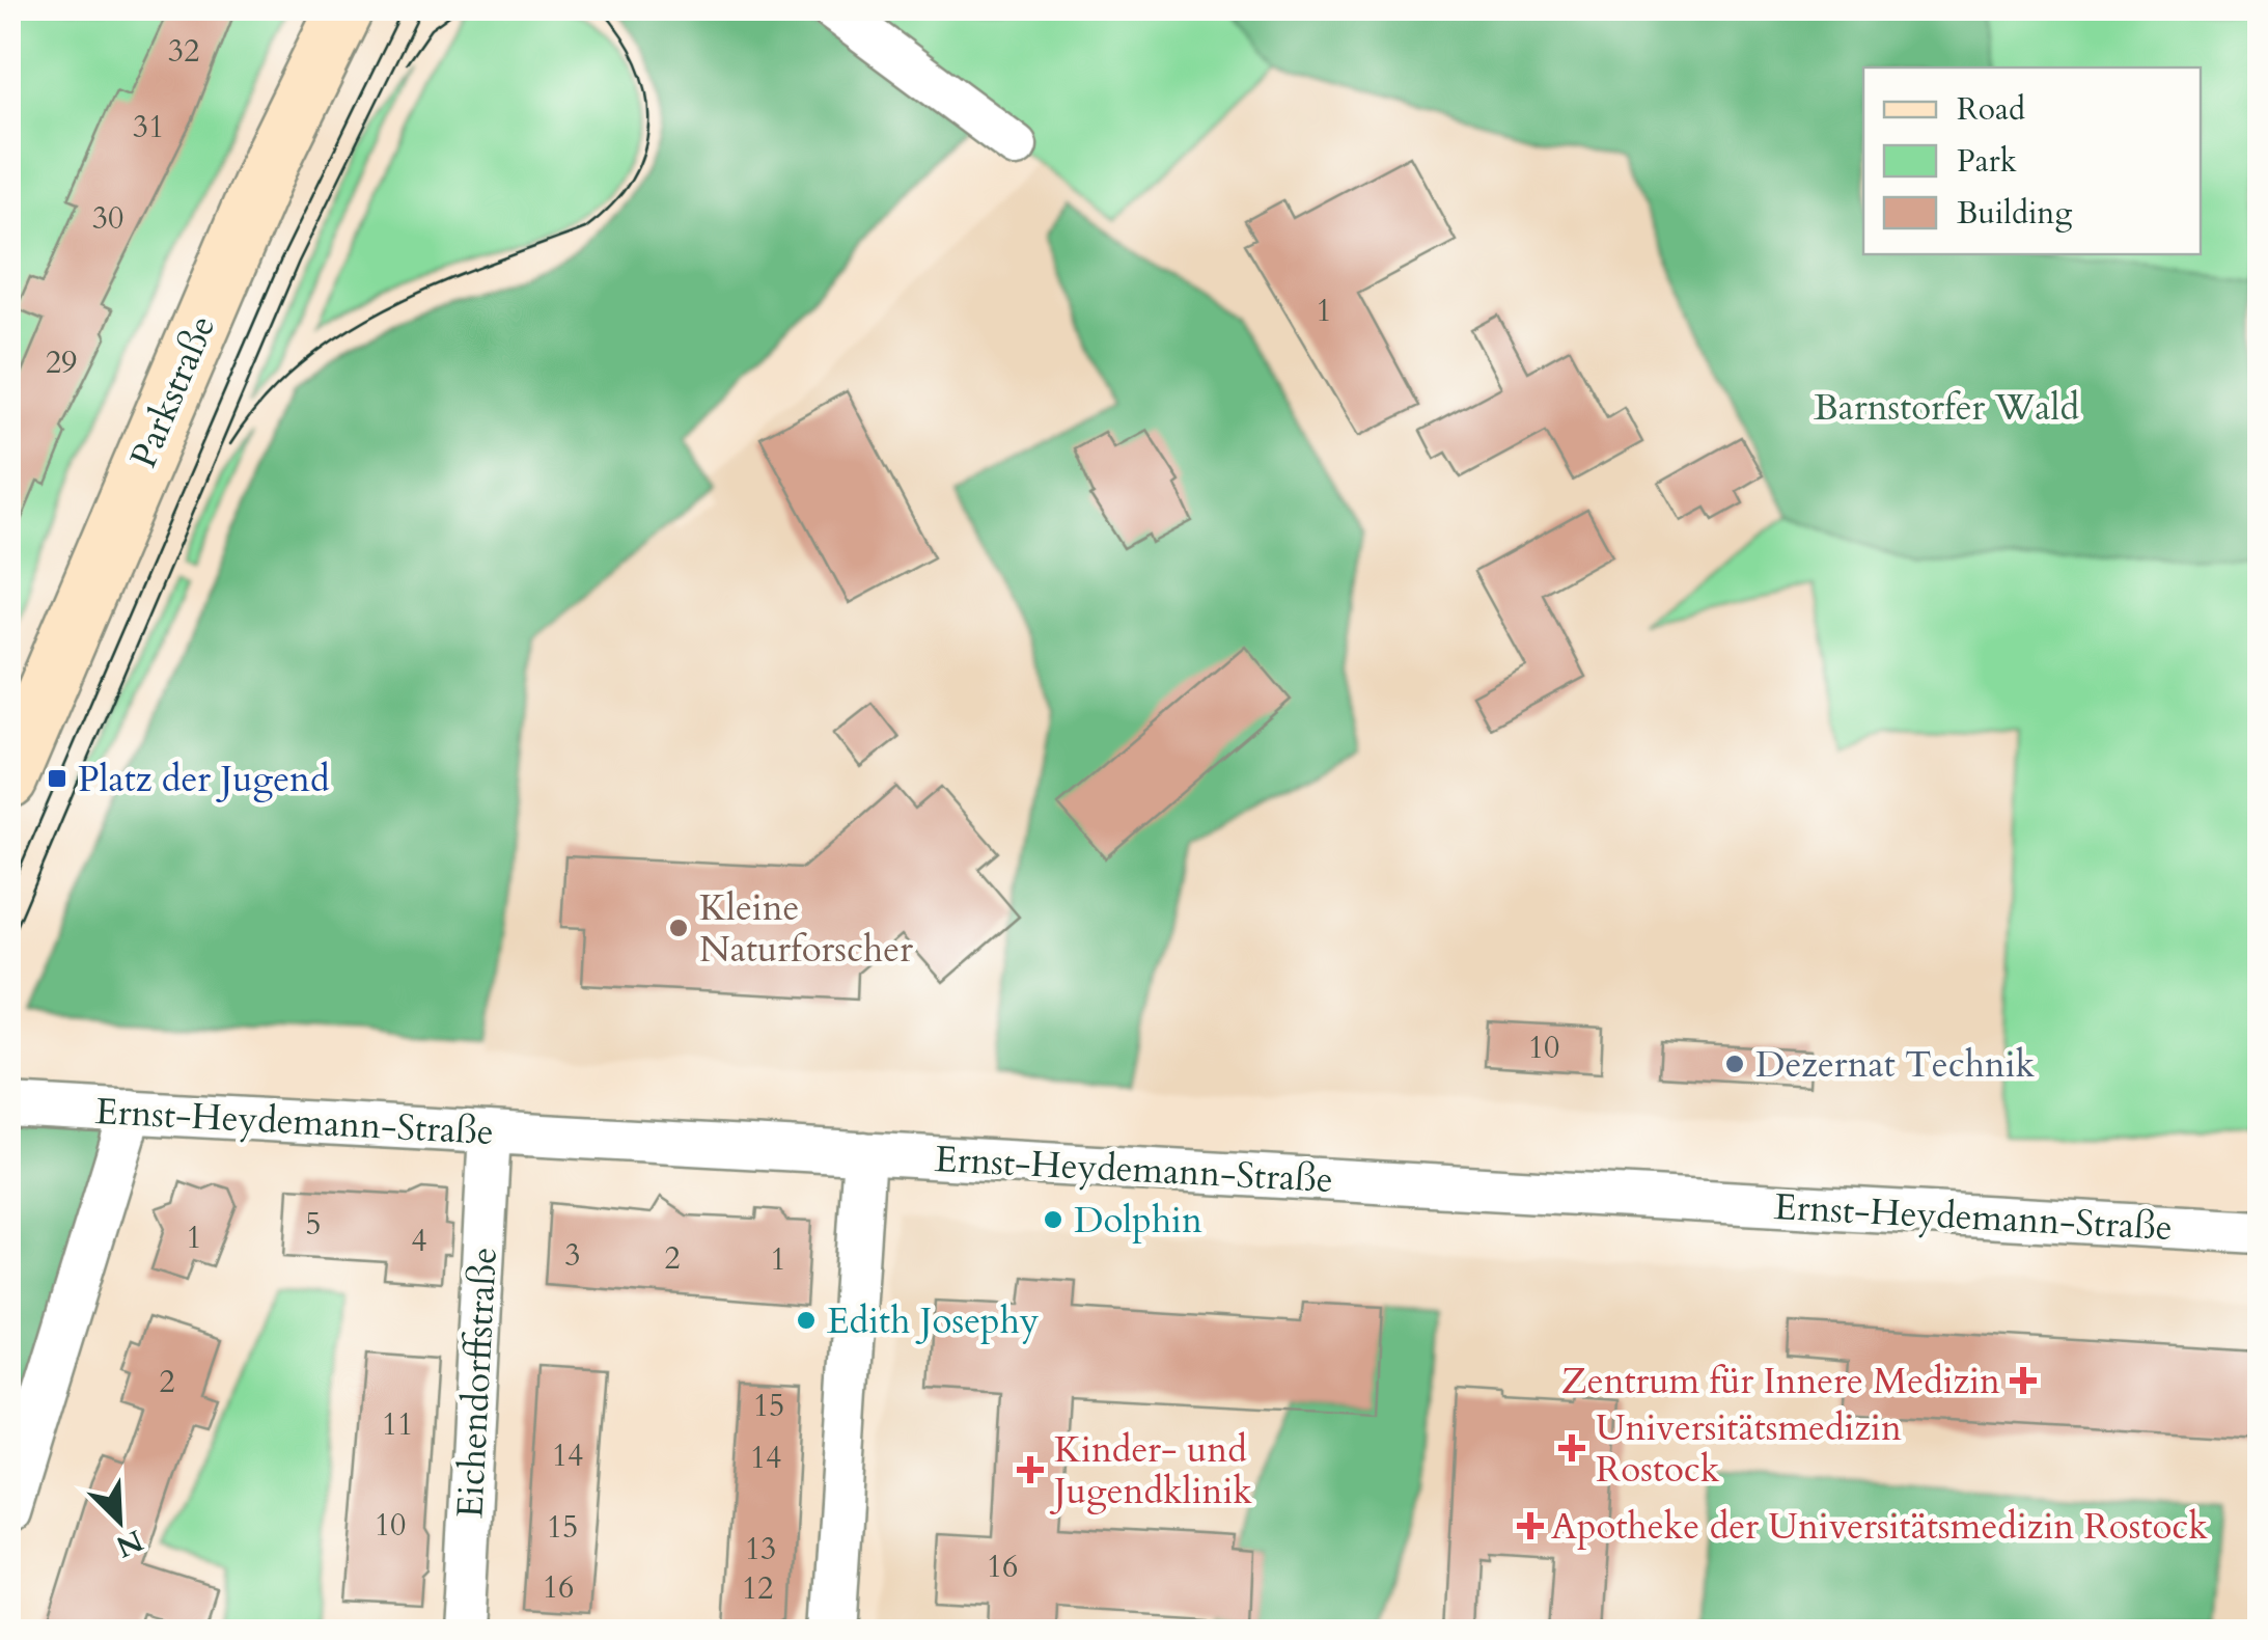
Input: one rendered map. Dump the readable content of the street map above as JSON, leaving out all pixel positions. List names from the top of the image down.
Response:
{
  "streets": {
    "main road": ["Parkstraße"],
    "street": ["Ernst-Heydemann-Straße", "Eichendorffstraße"]
  },
  "crossings": [
    ["Ernst-Heydemann-Straße", "Eichendorffstraße"]
  ],
  "parks": ["Barnstorfer Wald"],
  "places": {
    "transit": ["Platz der Jugend"],
    "other": [
      "Kleine Naturforscher",
      "Dezernat Technik",
      "Dolphin",
      "Edith Josephy"
    ],
    "health": [
      "Zentrum für Innere Medizin",
      "Universitätsmedizin Rostock",
      "Kinder- und Jugendklinik",
      "Apotheke der Universitätsmedizin Rostock"
    ]
  },
  "house_numbers": [
    "32",
    "31",
    "30",
    "1",
    "29",
    "10",
    "5",
    "1",
    "4",
    "3",
    "2",
    "1",
    "2",
    "15",
    "11",
    "14",
    "14",
    "10",
    "15",
    "13",
    "16",
    "16",
    "12"
  ],
  "legend": ["Road", "Park", "Building"],
  "north": "bottom right"
}
